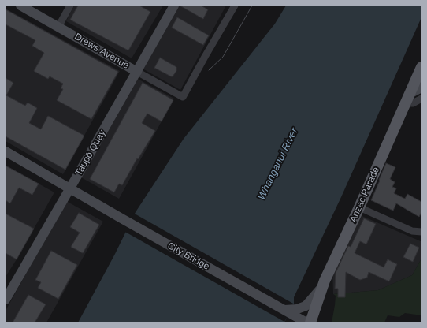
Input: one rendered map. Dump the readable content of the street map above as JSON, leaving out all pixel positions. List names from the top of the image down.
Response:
{
  "streets": {
    "main road": [
      "Drews Avenue",
      "Taupō Quay",
      "Anzac Parade",
      "City Bridge"
    ]
  },
  "crossings": [
    ["Drews Avenue", "Taupō Quay"],
    ["Taupō Quay", "City Bridge"]
  ],
  "water": ["Whanganui River"]
}
